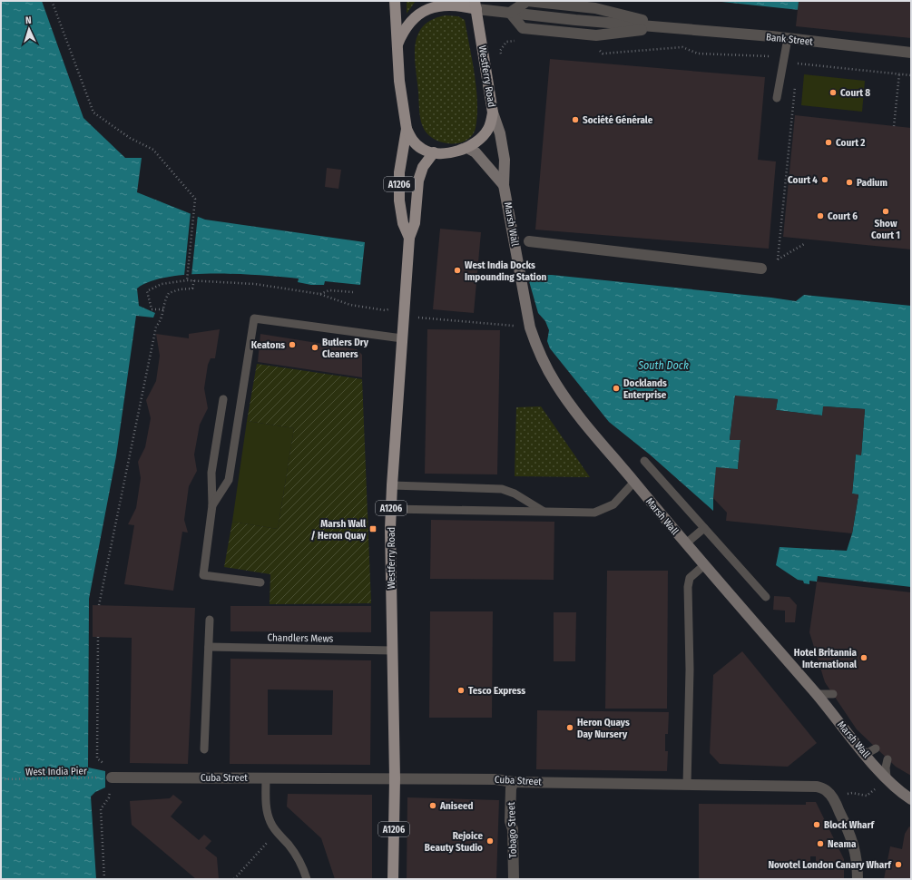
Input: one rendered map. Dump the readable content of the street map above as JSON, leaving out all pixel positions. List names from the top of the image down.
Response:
{
  "streets": {
    "main road": ["Westferry Road", "A1206"],
    "street": [
      "Bank Street",
      "Marsh Wall",
      "Cuba Street",
      "Tobago Street"
    ],
    "lane": ["Chandlers Mews"],
    "path": ["West India Pier"]
  },
  "crossings": [
    ["Westferry Road", "A1206"],
    ["Westferry Road", "Marsh Wall"],
    ["Westferry Road", "Chandlers Mews"],
    ["Westferry Road", "Cuba Street"],
    ["West India Pier", "Cuba Street"],
    ["Cuba Street", "Tobago Street"]
  ],
  "water": ["South Dock"],
  "places": {
    "other": [
      "Court 8",
      "Société Générale",
      "Court 2",
      "Court 4",
      "Padium",
      "Show Court 1",
      "Court 6",
      "West India Docks Impounding Station",
      "Keatons",
      "Butlers Dry Cleaners",
      "Docklands Enterprise",
      "Hotel Britannia International",
      "Tesco Express",
      "Heron Quays Day Nursery",
      "Aniseed",
      "Block Wharf",
      "Rejoice Beauty Studio",
      "Neama",
      "Novotel London Canary Wharf"
    ],
    "transit": ["Marsh Wall / Heron Quay"]
  },
  "north": "top"
}
